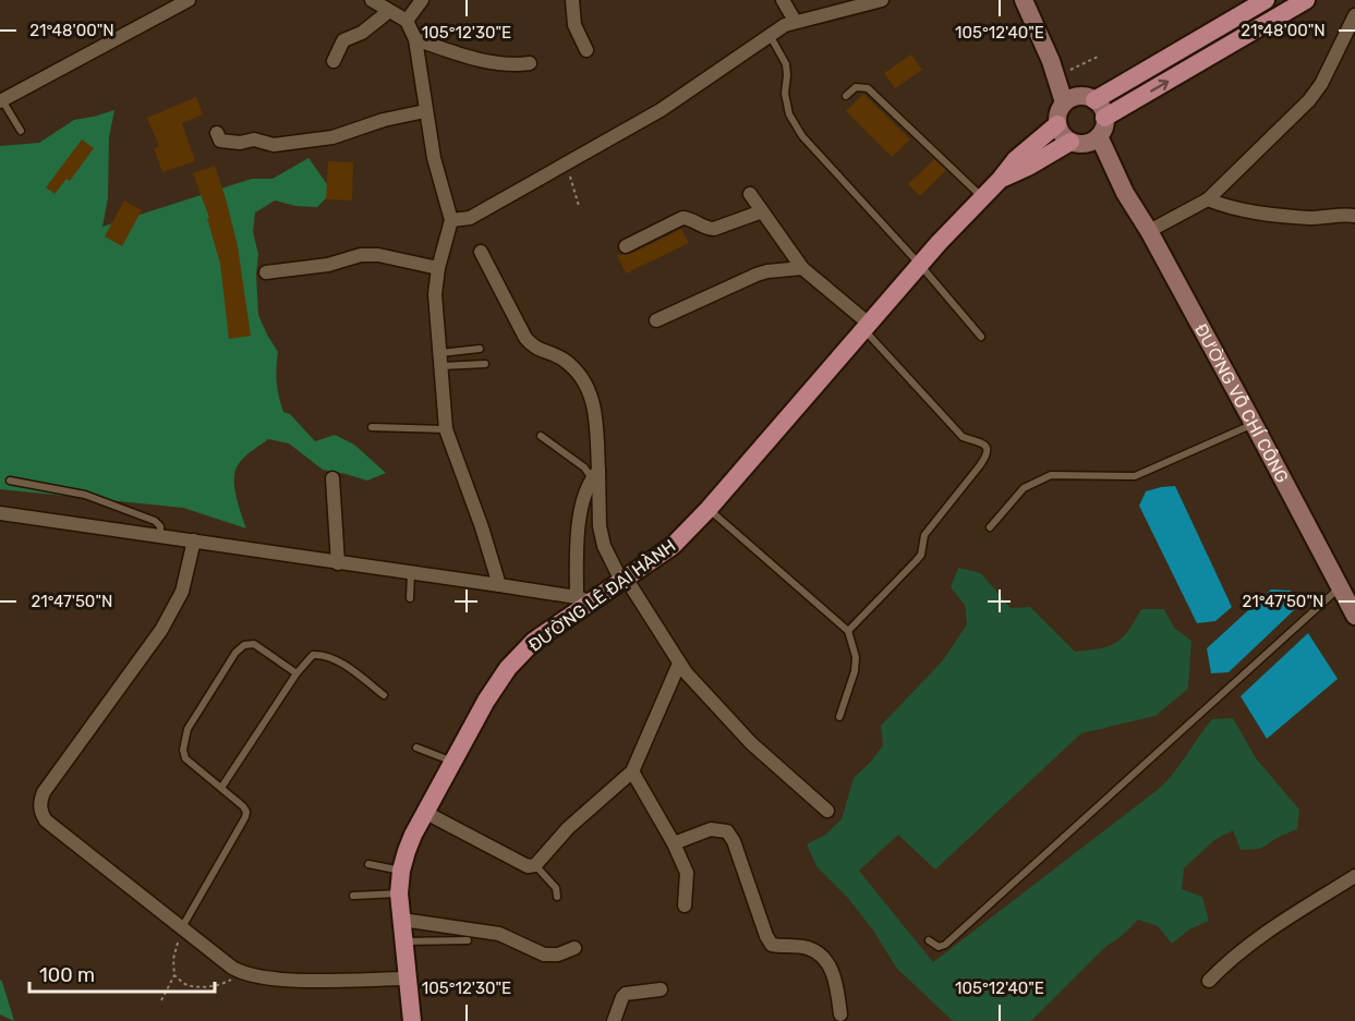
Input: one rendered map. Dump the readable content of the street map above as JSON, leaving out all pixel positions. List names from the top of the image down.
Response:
{
  "streets": {
    "main road": ["ĐƯỜNG VÕ CHÍ CÔNG", "ĐƯỜNG LÊ ĐẠI HÀNH"]
  },
  "crossings": [
    ["ĐƯỜNG VÕ CHÍ CÔNG", "ĐƯỜNG LÊ ĐẠI HÀNH"]
  ],
  "scale_bar": "100 m",
  "coordinates": [
    "21°48'00\"N",
    "105°12'30\"E",
    "105°12'40\"E",
    "21°47'50\"N"
  ]
}
